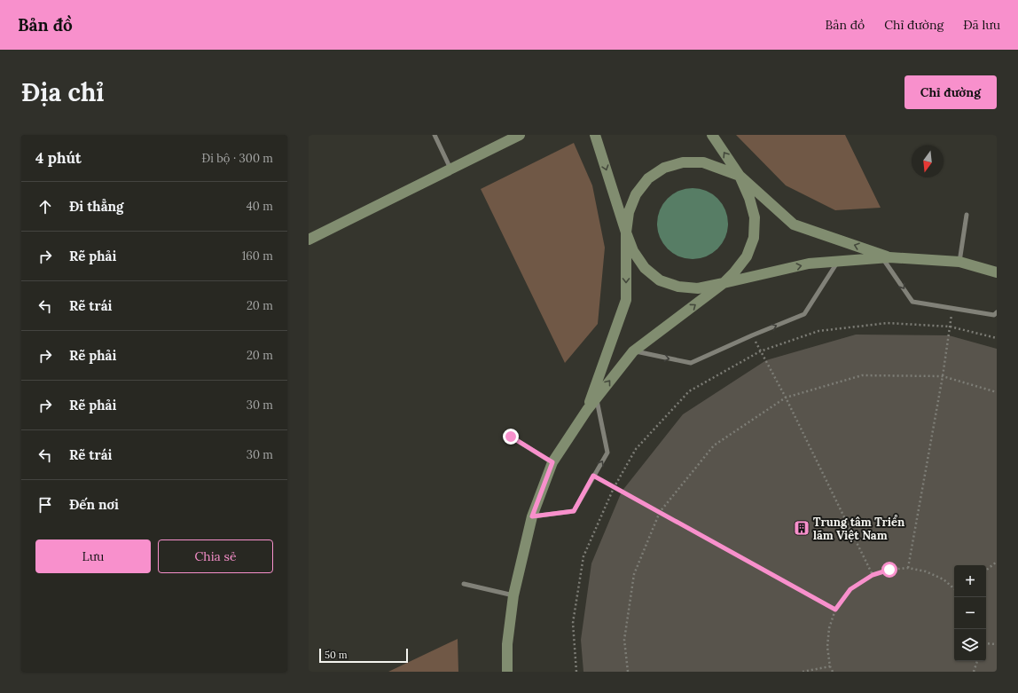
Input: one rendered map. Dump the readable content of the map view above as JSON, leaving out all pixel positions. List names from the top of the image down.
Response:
{
  "places": {
    "building": ["Trung tâm Triển lãm Việt Nam"]
  },
  "scale_bar": "50 m",
  "north": "bottom",
  "page": {
    "header": "Bản đồ",
    "nav": ["Bản đồ", "Chỉ đường", "Đã lưu"],
    "buttons": [
      "Chỉ đường",
      ["Lưu", "Chia sẻ"]
    ],
    "title": "Địa chỉ",
    "heading": ["4 phút", "Đi bộ · 300 m"],
    "list": [
      ["Đi thẳng", "40 m"],
      ["Rẽ phải", "160 m"],
      ["Rẽ trái", "20 m"],
      ["Rẽ phải", "20 m"],
      ["Rẽ phải", "30 m"],
      ["Rẽ trái", "30 m"],
      "Đến nơi"
    ],
    "map_buttons": ["+", "−"],
    "scale": "50 m"
  }
}
